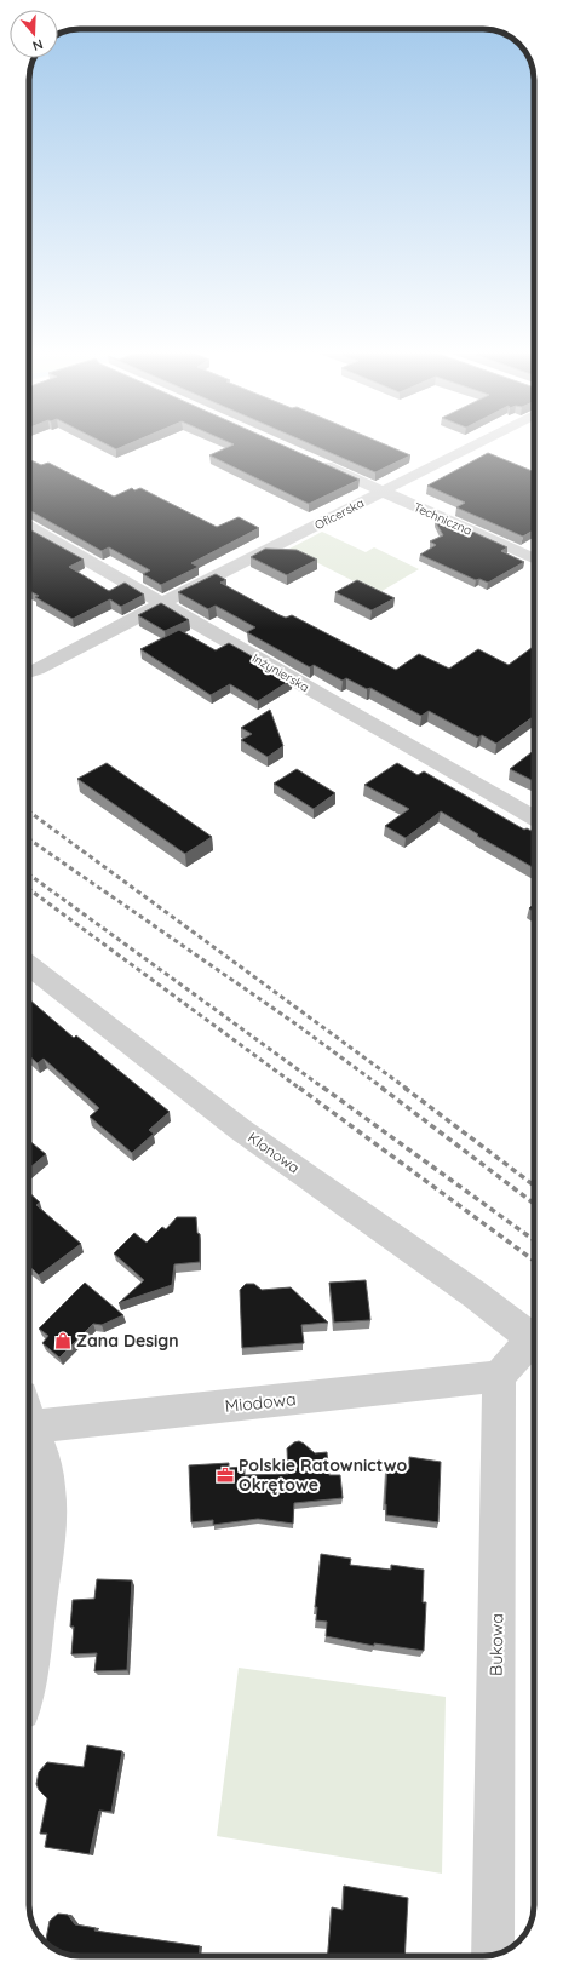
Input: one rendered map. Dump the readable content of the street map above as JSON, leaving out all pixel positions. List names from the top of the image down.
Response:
{
  "streets": {
    "street": [
      "Oficerska",
      "Techniczna",
      "Inżynierska",
      "Klonowa",
      "Miodowa",
      "Bukowa"
    ]
  },
  "crossings": [
    ["Oficerska", "Techniczna"],
    ["Oficerska", "Inżynierska"],
    ["Miodowa", "Bukowa"]
  ],
  "places": {
    "shop": ["Zana Design"],
    "office": ["Polskie Ratownictwo Okrętowe"]
  },
  "north": "bottom"
}
